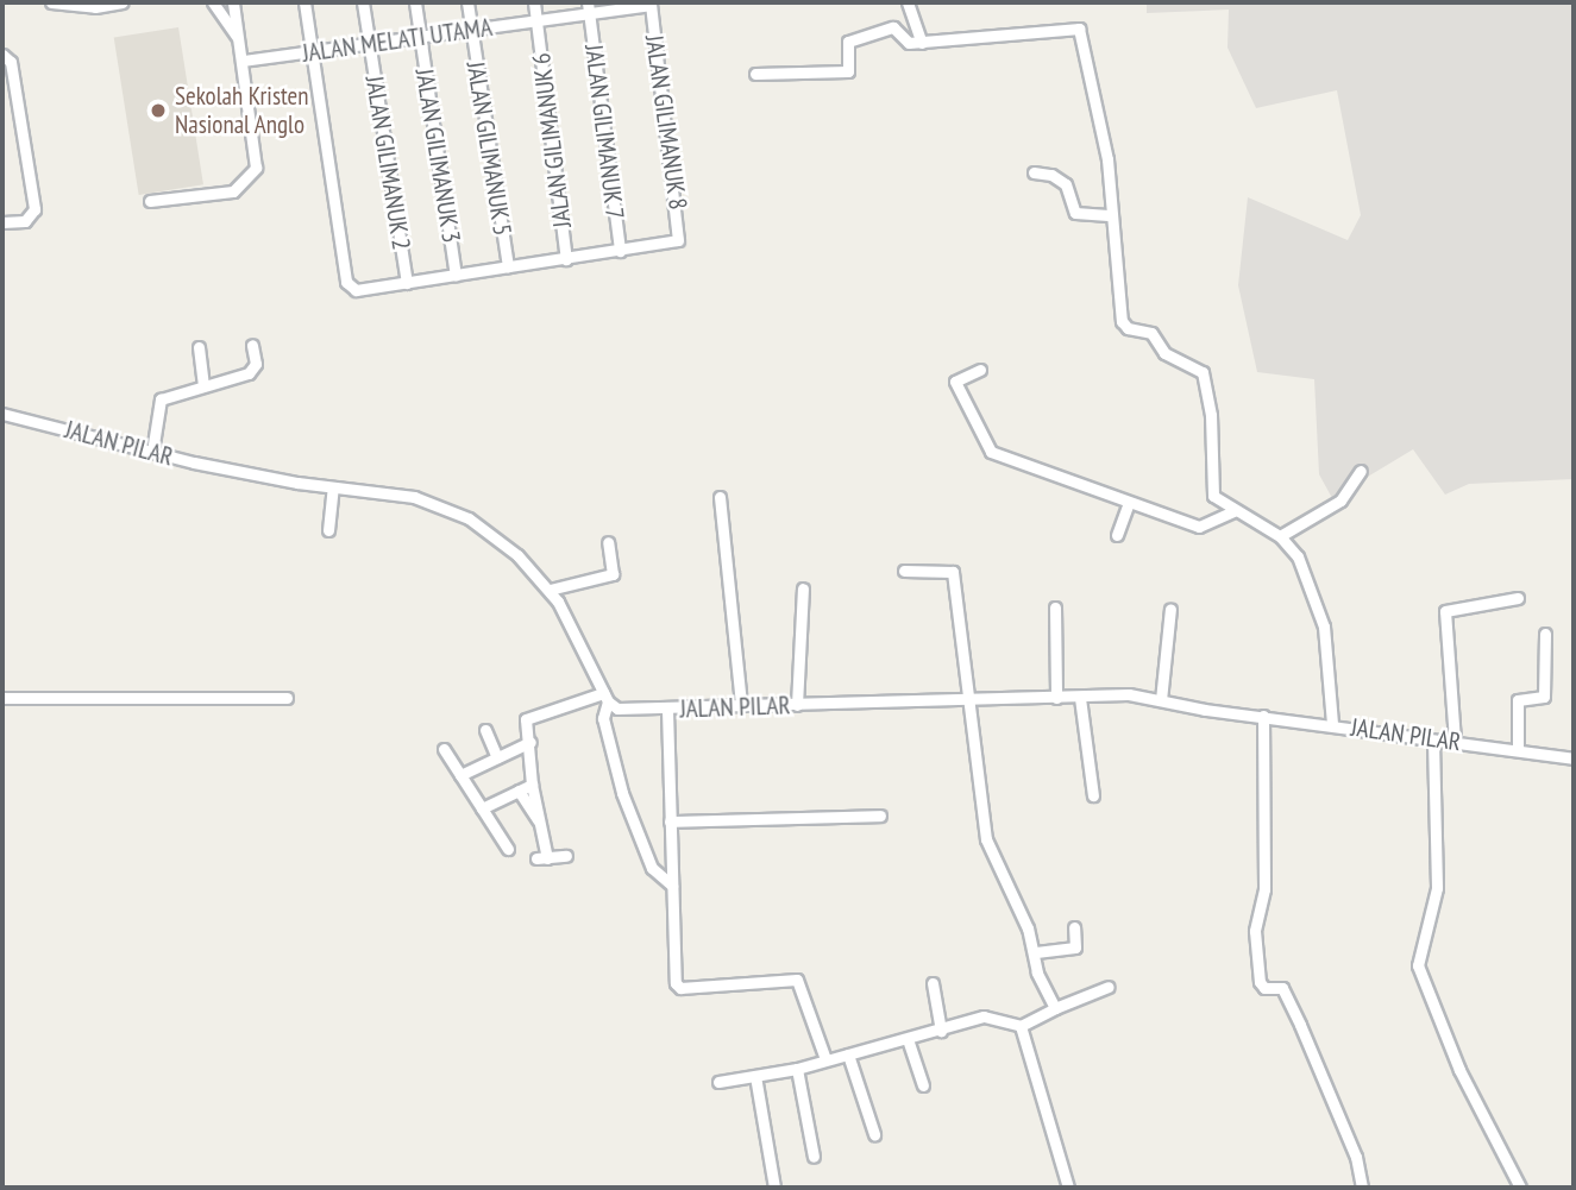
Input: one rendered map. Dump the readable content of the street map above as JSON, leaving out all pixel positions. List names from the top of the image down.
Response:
{
  "streets": {
    "street": [
      "JALAN MELATI UTAMA",
      "JALAN GILIMANUK 8",
      "JALAN GILIMANUK 7",
      "JALAN GILIMANUK 6",
      "JALAN GILIMANUK 5",
      "JALAN GILIMANUK 3",
      "JALAN GILIMANUK 2",
      "JALAN PILAR"
    ]
  },
  "crossings": [
    ["JALAN MELATI UTAMA", "JALAN GILIMANUK 8"],
    ["JALAN MELATI UTAMA", "JALAN GILIMANUK 7"],
    ["JALAN MELATI UTAMA", "JALAN GILIMANUK 6"],
    ["JALAN MELATI UTAMA", "JALAN GILIMANUK 5"],
    ["JALAN MELATI UTAMA", "JALAN GILIMANUK 3"],
    ["JALAN MELATI UTAMA", "JALAN GILIMANUK 2"],
    ["JALAN GILIMANUK 8", "JALAN GILIMANUK 7"]
  ],
  "places": ["Sekolah Kristen Nasional Anglo"]
}
